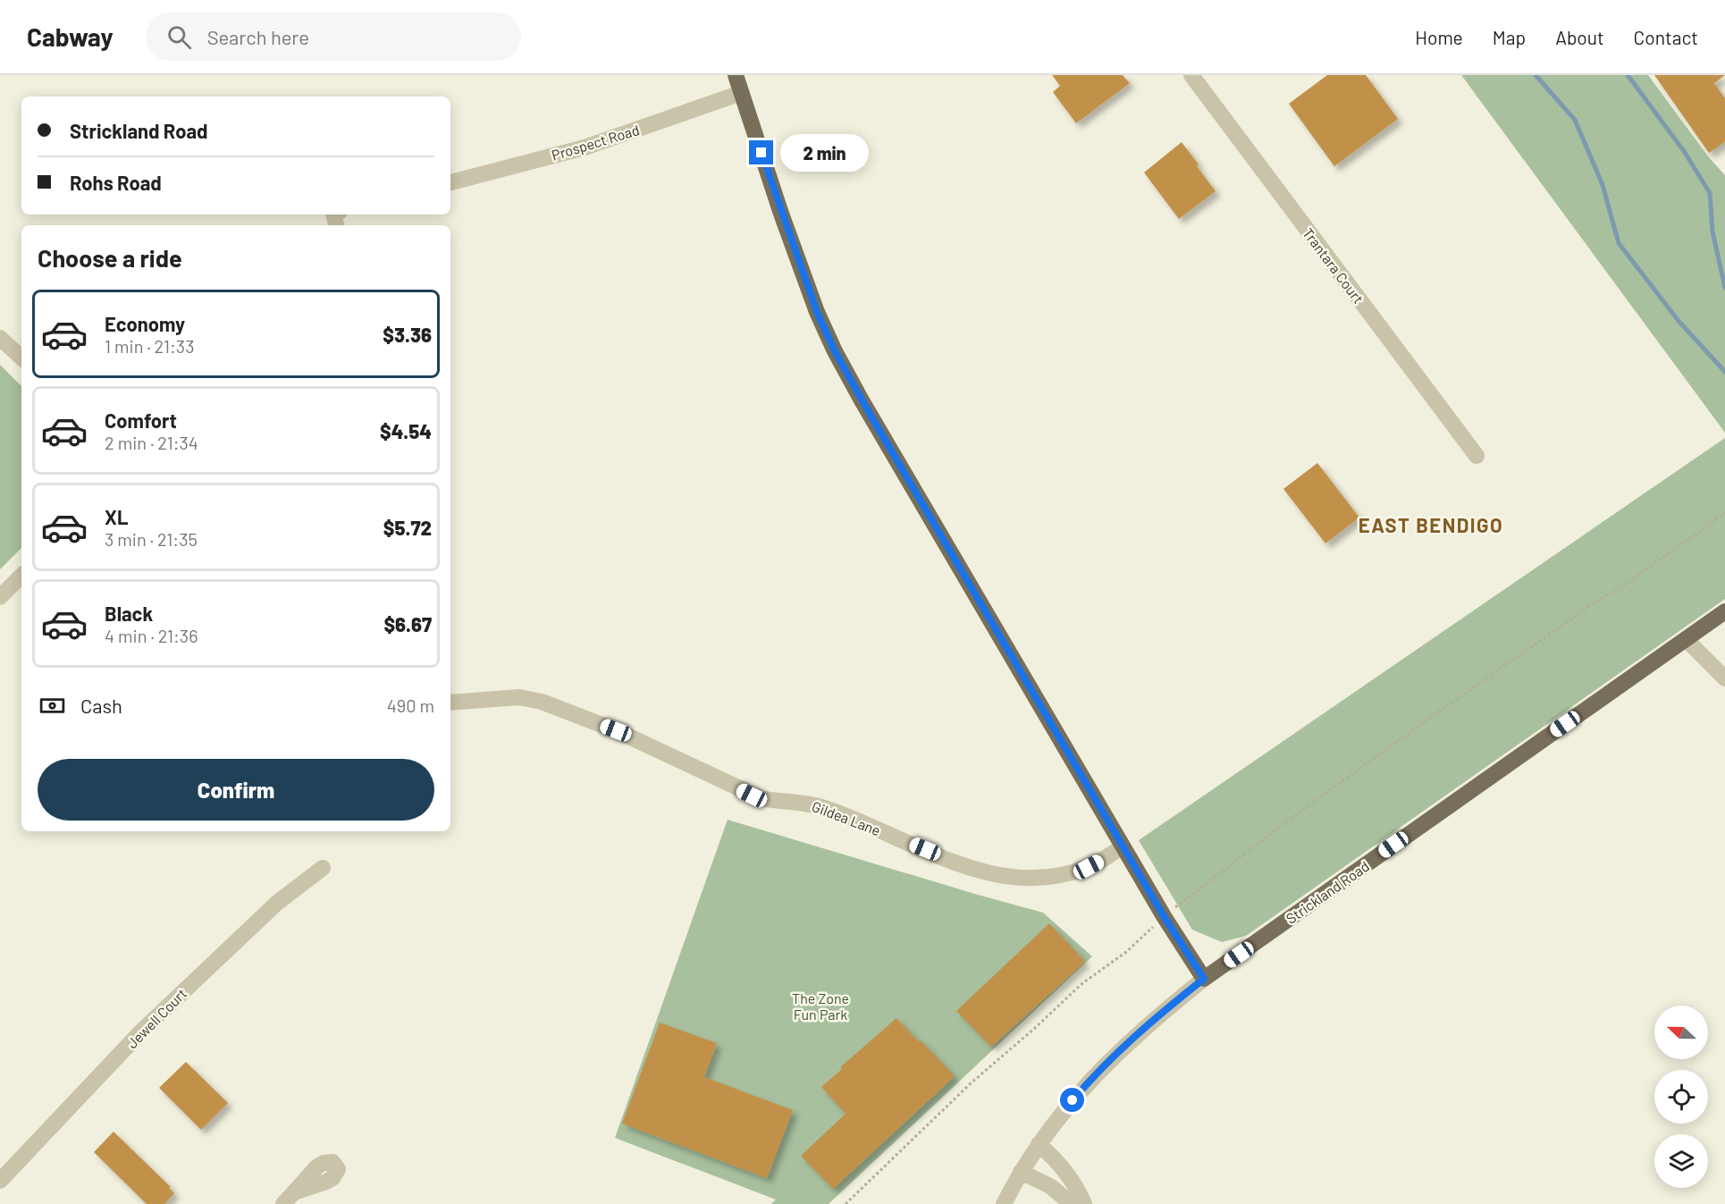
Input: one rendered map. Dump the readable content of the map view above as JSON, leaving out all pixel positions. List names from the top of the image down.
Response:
{
  "streets": {
    "main road": ["Strickland Road"],
    "street": [
      "Prospect Road",
      "Trantara Court",
      "Gildea Lane",
      "Jewell Court"
    ]
  },
  "districts": ["EAST BENDIGO"],
  "parks": ["The Zone Fun Park"],
  "north": "left",
  "page": {
    "header": "Cabway",
    "search": "Search here",
    "nav": [
      "Home",
      "Map",
      "About",
      "Contact"
    ],
    "banner": ["Strickland Road", "Rohs Road"],
    "bubble": "2 min",
    "heading": "Choose a ride",
    "list": [
      {
        "name": "Economy",
        "note": "1 min · 21:33",
        "value": "$3.36"
      },
      {
        "name": "Comfort",
        "note": "2 min · 21:34",
        "value": "$4.54"
      },
      {
        "name": "XL",
        "note": "3 min · 21:35",
        "value": "$5.72"
      },
      {
        "name": "Black",
        "note": "4 min · 21:36",
        "value": "$6.67"
      }
    ],
    "pay": ["Cash", "490 m"],
    "buttons": "Confirm"
  }
}
